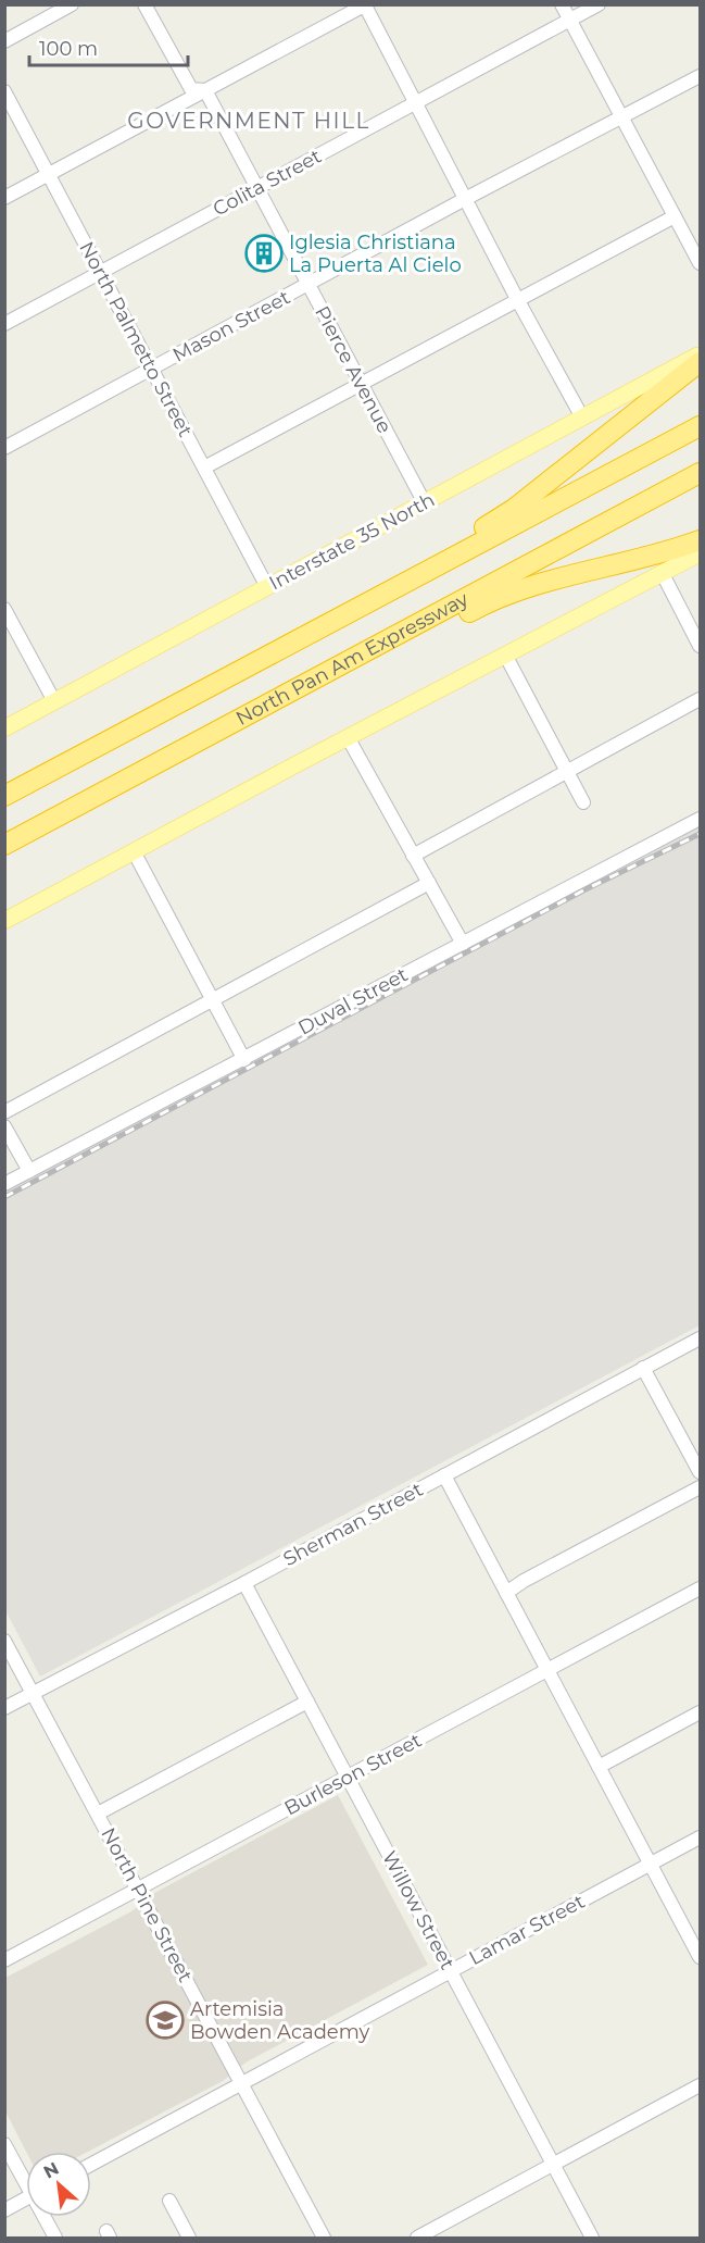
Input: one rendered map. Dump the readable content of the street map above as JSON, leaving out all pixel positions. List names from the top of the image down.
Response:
{
  "streets": {
    "highway": ["North Pan Am Expressway"],
    "main road": ["Interstate 35 North"],
    "street": [
      "Colita Street",
      "Mason Street",
      "North Palmetto Street",
      "Pierce Avenue",
      "Duval Street",
      "Sherman Street",
      "Burleson Street",
      "North Pine Street",
      "Willow Street",
      "Lamar Street"
    ]
  },
  "crossings": [
    ["Colita Street", "North Palmetto Street"],
    ["Colita Street", "Pierce Avenue"],
    ["Mason Street", "North Palmetto Street"],
    ["Mason Street", "Pierce Avenue"],
    ["North Palmetto Street", "Interstate 35 North"],
    ["Pierce Avenue", "Interstate 35 North"],
    ["Sherman Street", "North Pine Street"],
    ["Sherman Street", "Willow Street"],
    ["Burleson Street", "North Pine Street"],
    ["Burleson Street", "Willow Street"],
    ["North Pine Street", "Lamar Street"],
    ["Willow Street", "Lamar Street"]
  ],
  "districts": ["GOVERNMENT HILL"],
  "places": {
    "building": ["Iglesia Christiana La Puerta Al Cielo"],
    "school or university": ["Artemisia Bowden Academy"]
  },
  "scale_bar": "100 m",
  "north": "top left"
}
